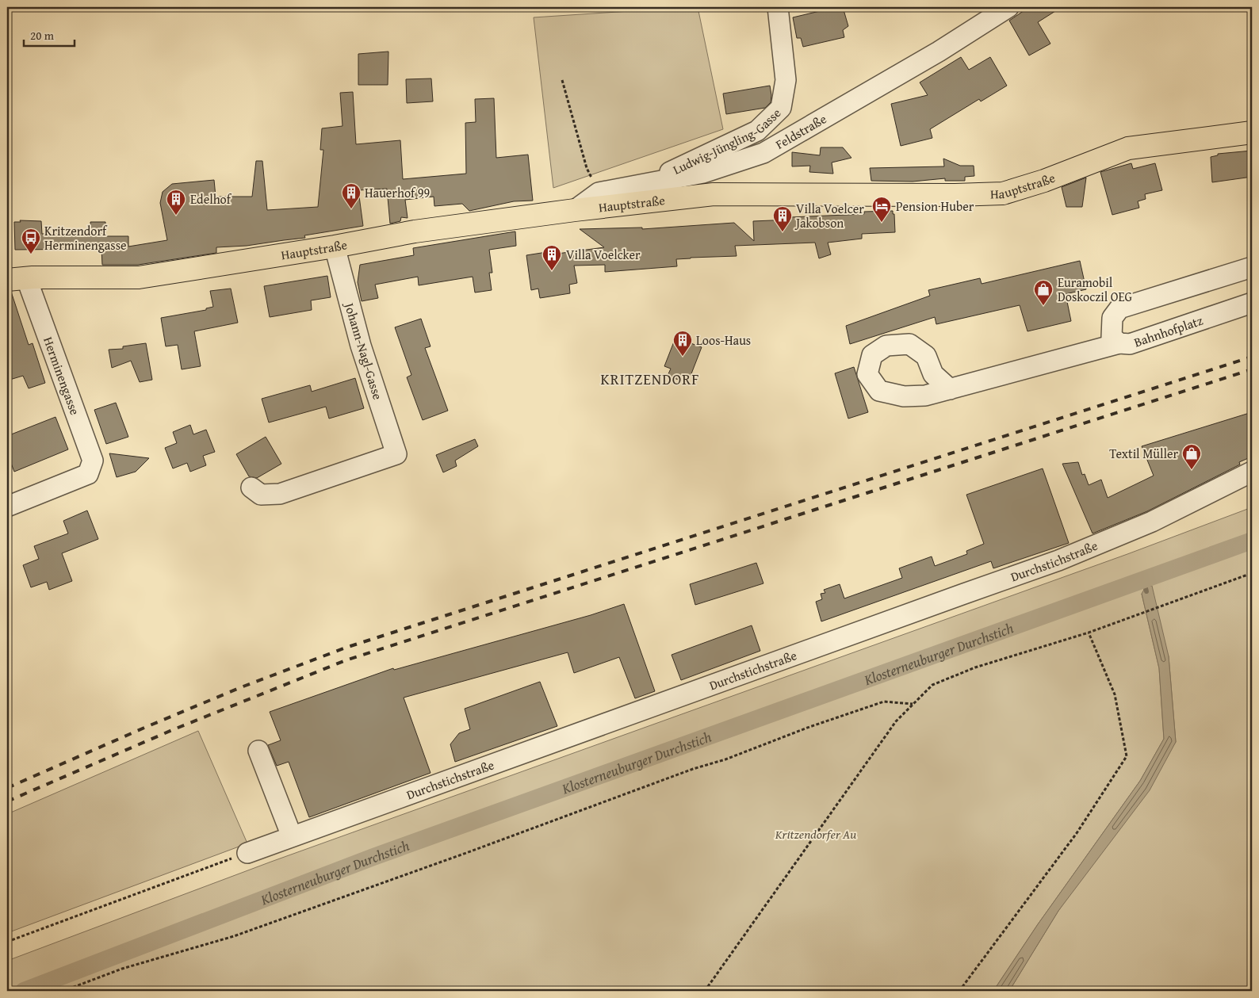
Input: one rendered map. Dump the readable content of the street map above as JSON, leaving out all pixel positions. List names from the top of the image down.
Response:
{
  "streets": {
    "main road": ["Hauptstraße"],
    "street": [
      "Feldstraße",
      "Ludwig-Jüngling-Gasse",
      "Bahnhofplatz",
      "Johann-Nagl-Gasse",
      "Herminengasse",
      "Durchstichstraße"
    ]
  },
  "crossings": [
    ["Feldstraße", "Ludwig-Jüngling-Gasse"],
    ["Feldstraße", "Hauptstraße"],
    ["Hauptstraße", "Johann-Nagl-Gasse"],
    ["Hauptstraße", "Herminengasse"]
  ],
  "districts": ["KRITZENDORF"],
  "water": ["Klosterneuburger Durchstich"],
  "parks": ["Kritzendorfer Au"],
  "places": {
    "building": [
      "Hauerhof 99",
      "Edelhof",
      "Villa Voelcer Jakobson",
      "Villa Voelcker",
      "Loos-Haus"
    ],
    "hotel": ["Pension Huber"],
    "bus stop": ["Kritzendorf Herminengasse"],
    "shop": ["Euramobil Doskoczil OEG", "Textil Müller"]
  },
  "scale_bar": "20 m"
}
